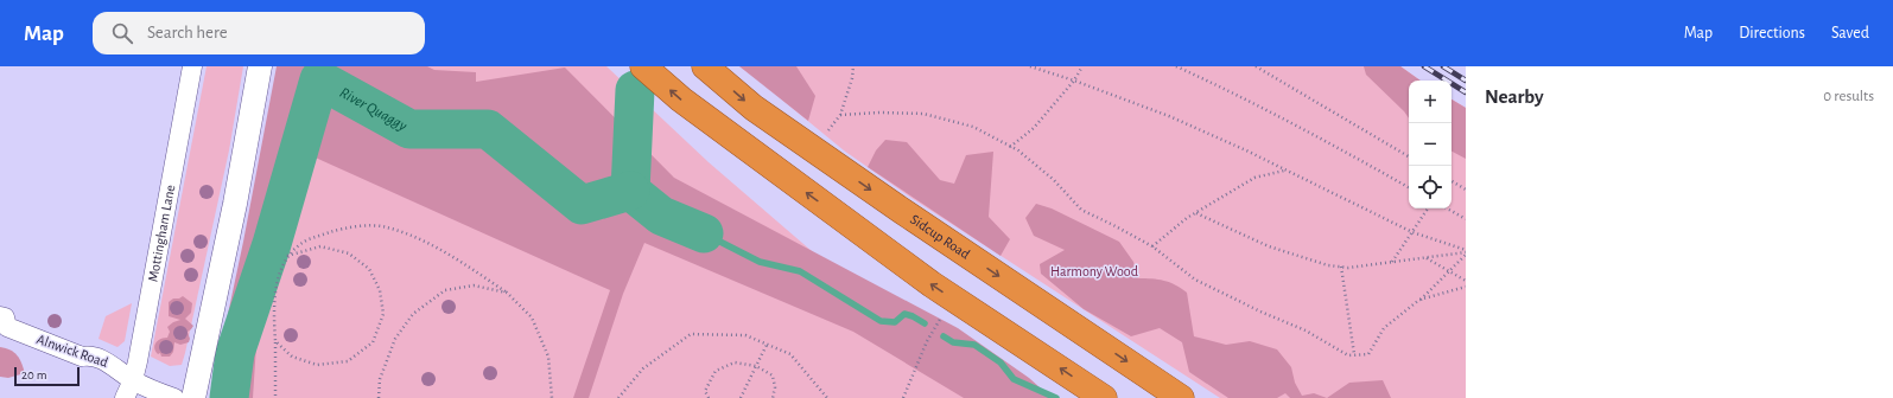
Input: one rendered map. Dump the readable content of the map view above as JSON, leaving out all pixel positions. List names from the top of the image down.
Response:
{
  "streets": {
    "highway": ["Sidcup Road"],
    "street": ["Mottingham Lane", "Alnwick Road"]
  },
  "crossings": [
    ["Mottingham Lane", "Alnwick Road"]
  ],
  "water": ["River Quaggy"],
  "parks": ["Harmony Wood"],
  "scale_bar": "20 m",
  "page": {
    "header": "Map",
    "search": "Search here",
    "nav": ["Map", "Directions", "Saved"],
    "heading": ["Nearby", "0 results"],
    "map_buttons": ["+", "−"],
    "scale": "20 m"
  }
}
